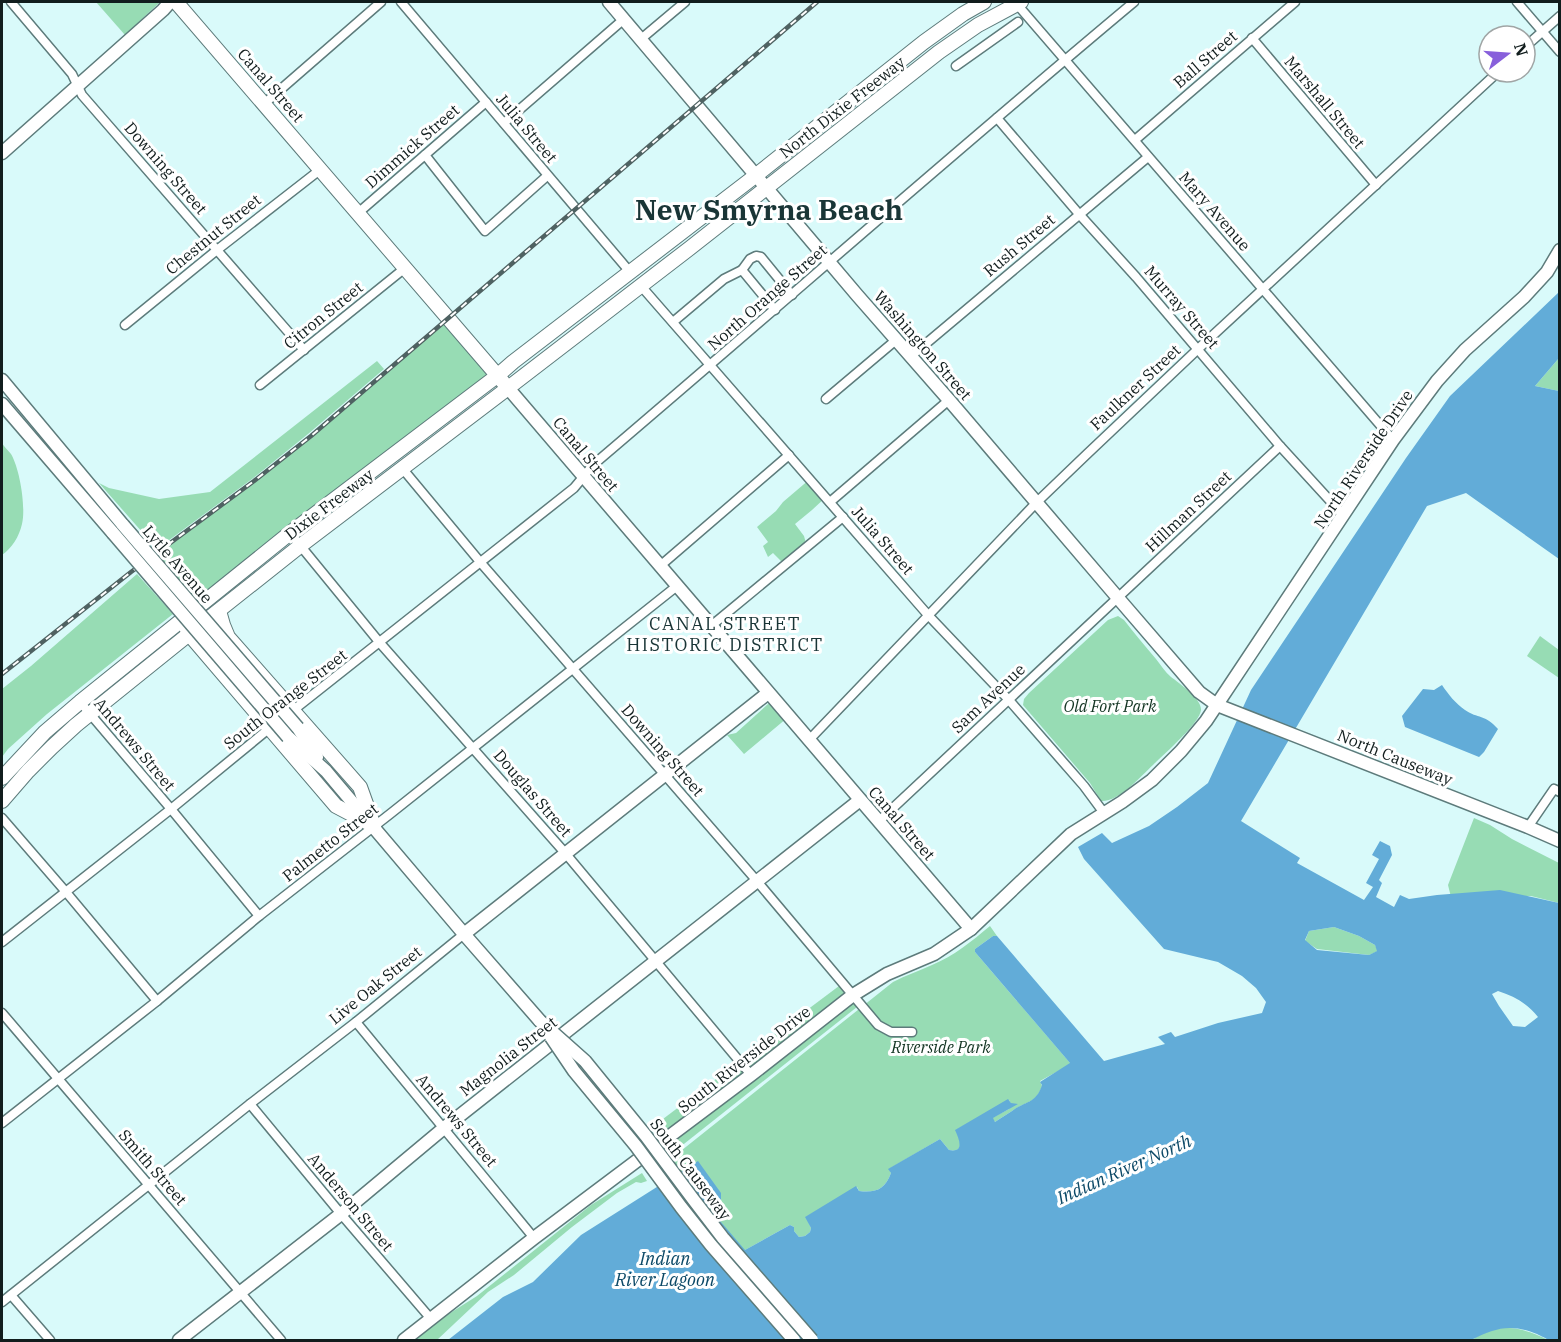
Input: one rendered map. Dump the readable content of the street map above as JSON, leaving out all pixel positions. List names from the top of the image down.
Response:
{
  "streets": {
    "main road": ["Canal Street", "North Dixie Freeway", "Dixie Freeway"],
    "street": [
      "Ball Street",
      "Marshall Street",
      "Julia Street",
      "Dimmick Street",
      "Downing Street",
      "Mary Avenue",
      "Chestnut Street",
      "Rush Street",
      "North Orange Street",
      "Murray Street",
      "Citron Street",
      "Washington Street",
      "Faulkner Street",
      "North Riverside Drive",
      "Hillman Street",
      "Lytle Avenue",
      "Sam Avenue",
      "South Orange Street",
      "Andrews Street",
      "North Causeway",
      "Douglas Street",
      "Palmetto Street",
      "Live Oak Street",
      "Magnolia Street",
      "South Riverside Drive",
      "Smith Street",
      "South Causeway",
      "Anderson Street"
    ]
  },
  "crossings": [
    ["Ball Street", "Marshall Street"],
    ["Ball Street", "Mary Avenue"],
    ["Canal Street", "Dimmick Street"],
    ["Canal Street", "Chestnut Street"],
    ["Canal Street", "North Orange Street"],
    ["Canal Street", "Citron Street"],
    ["Canal Street", "Faulkner Street"],
    ["Canal Street", "Dixie Freeway"],
    ["Canal Street", "Sam Avenue"],
    ["Canal Street", "South Orange Street"],
    ["Canal Street", "Palmetto Street"],
    ["Canal Street", "Live Oak Street"],
    ["Canal Street", "Magnolia Street"],
    ["Canal Street", "South Riverside Drive"],
    ["Marshall Street", "Faulkner Street"],
    ["North Dixie Freeway", "Mary Avenue"],
    ["North Dixie Freeway", "Washington Street"],
    ["North Dixie Freeway", "Dixie Freeway"],
    ["Julia Street", "Dimmick Street"],
    ["Julia Street", "North Orange Street"],
    ["Julia Street", "Faulkner Street"],
    ["Julia Street", "North Riverside Drive"],
    ["Julia Street", "Dixie Freeway"],
    ["Julia Street", "Sam Avenue"],
    ["Downing Street", "Chestnut Street"],
    ["Downing Street", "Citron Street"],
    ["Downing Street", "Dixie Freeway"],
    ["Downing Street", "South Orange Street"],
    ["Downing Street", "Palmetto Street"],
    ["Downing Street", "Live Oak Street"],
    ["Downing Street", "Magnolia Street"],
    ["Downing Street", "South Riverside Drive"],
    ["Mary Avenue", "Rush Street"],
    ["Mary Avenue", "North Orange Street"],
    ["Mary Avenue", "Faulkner Street"],
    ["Mary Avenue", "North Riverside Drive"],
    ["Rush Street", "Murray Street"],
    ["Rush Street", "Washington Street"],
    ["North Orange Street", "Murray Street"],
    ["North Orange Street", "Washington Street"],
    ["North Orange Street", "South Orange Street"],
    ["Murray Street", "Faulkner Street"],
    ["Murray Street", "North Riverside Drive"],
    ["Murray Street", "Hillman Street"],
    ["Washington Street", "Faulkner Street"],
    ["Washington Street", "North Riverside Drive"],
    ["Washington Street", "Hillman Street"],
    ["Washington Street", "Sam Avenue"],
    ["Washington Street", "North Causeway"],
    ["North Riverside Drive", "North Causeway"],
    ["Dixie Freeway", "Andrews Street"],
    ["Dixie Freeway", "Douglas Street"],
    ["Hillman Street", "Sam Avenue"],
    ["Lytle Avenue", "Palmetto Street"],
    ["Lytle Avenue", "Live Oak Street"],
    ["Lytle Avenue", "South Causeway"],
    ["South Orange Street", "Andrews Street"],
    ["South Orange Street", "Douglas Street"],
    ["Andrews Street", "Palmetto Street"],
    ["Andrews Street", "Live Oak Street"],
    ["Andrews Street", "Magnolia Street"],
    ["Andrews Street", "South Riverside Drive"],
    ["Douglas Street", "Palmetto Street"],
    ["Douglas Street", "Live Oak Street"],
    ["Douglas Street", "Magnolia Street"],
    ["Douglas Street", "South Riverside Drive"],
    ["Palmetto Street", "Smith Street"],
    ["Live Oak Street", "Smith Street"],
    ["Live Oak Street", "South Causeway"],
    ["Live Oak Street", "Anderson Street"],
    ["Magnolia Street", "Smith Street"],
    ["Magnolia Street", "Anderson Street"],
    ["South Riverside Drive", "Anderson Street"]
  ],
  "districts": ["New Smyrna Beach", "CANAL STREET HISTORIC DISTRICT"],
  "water": ["Indian River North", "Indian River Lagoon"],
  "parks": ["Old Fort Park", "Riverside Park"],
  "north": "right"
}
